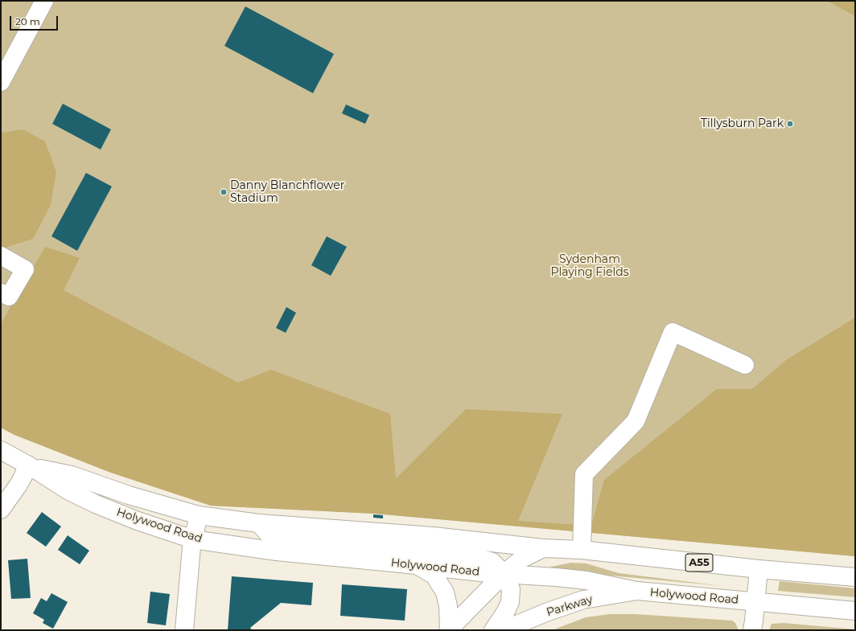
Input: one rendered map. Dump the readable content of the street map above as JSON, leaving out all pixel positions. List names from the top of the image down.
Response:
{
  "streets": {
    "main road": ["Holywood Road", "A55", "Parkway"]
  },
  "crossings": [
    ["Holywood Road", "A55"],
    ["Holywood Road", "Parkway"]
  ],
  "parks": ["Sydenham Playing Fields"],
  "places": ["Tillysburn Park", "Danny Blanchflower Stadium"],
  "scale_bar": "20 m"
}
